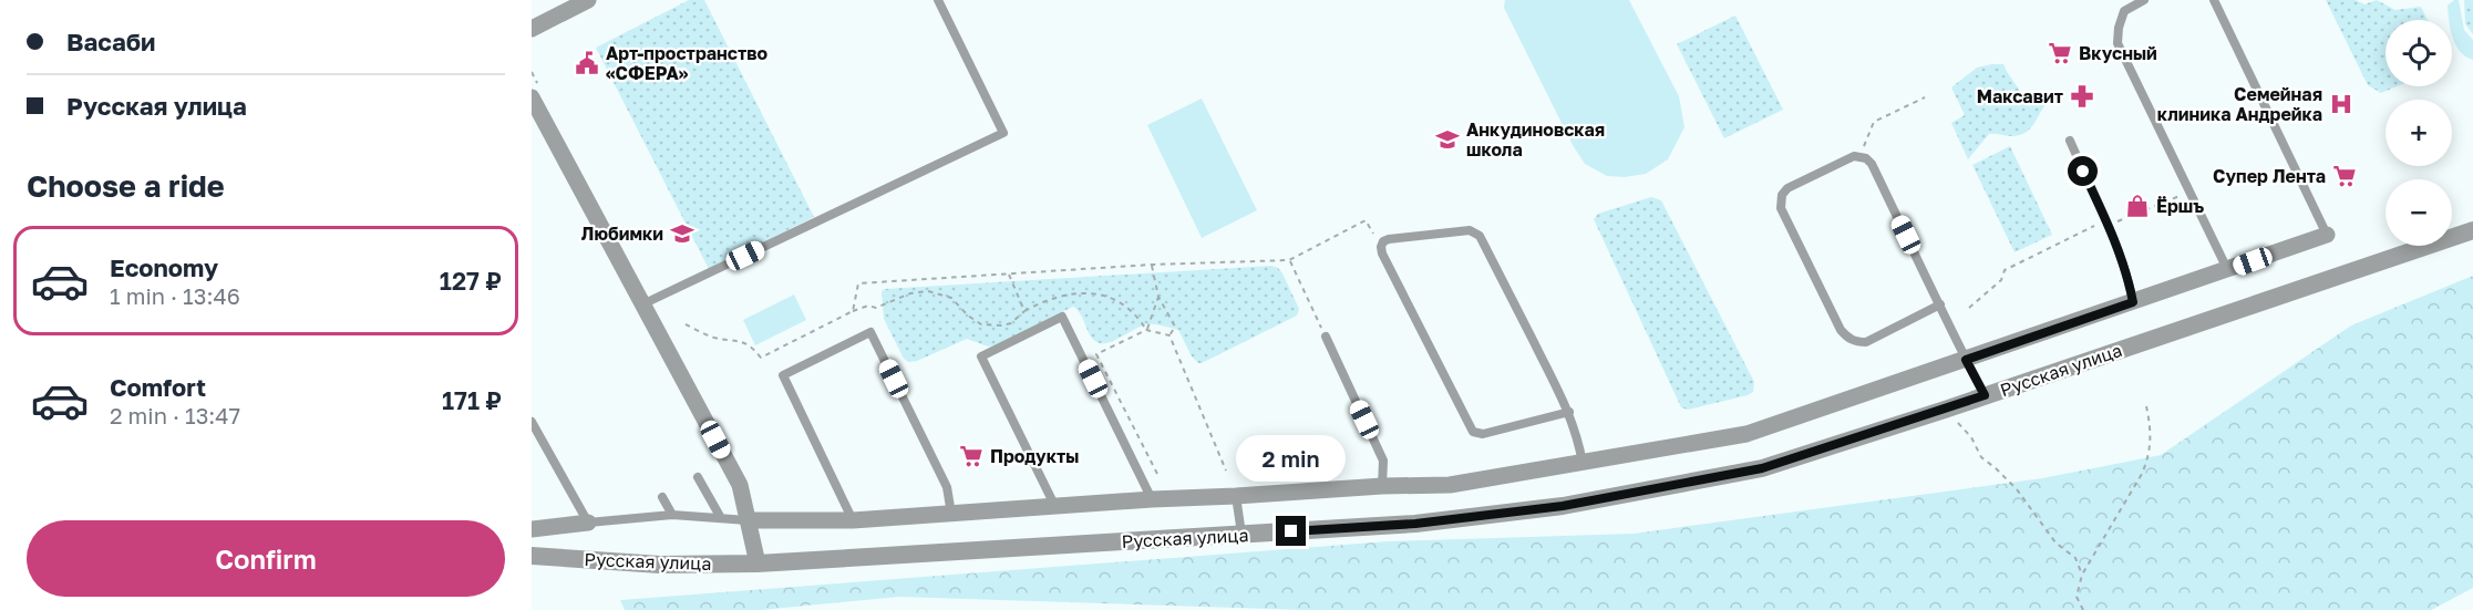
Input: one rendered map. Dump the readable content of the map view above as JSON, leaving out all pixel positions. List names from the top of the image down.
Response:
{
  "streets": {
    "street": ["Русская улица"]
  },
  "places": {
    "supermarket": ["Вкусный", "Супер Лента", "Продукты"],
    "public building": ["Арт-пространство «СФЕРА»"],
    "pharmacy": ["Максавит"],
    "hospital": ["Семейная клиника Андрейка"],
    "school or university": ["Анкудиновская школа", "Любимки"],
    "shop": ["Ёршъ"]
  },
  "page": {
    "banner": ["Васаби", "Русская улица"],
    "map_buttons": ["+", "−"],
    "heading": "Choose a ride",
    "list": [
      {
        "name": "Economy",
        "note": "1 min · 13:46",
        "value": "127 ₽"
      },
      {
        "name": "Comfort",
        "note": "2 min · 13:47",
        "value": "171 ₽"
      }
    ],
    "bubble": "2 min",
    "buttons": "Confirm"
  }
}
